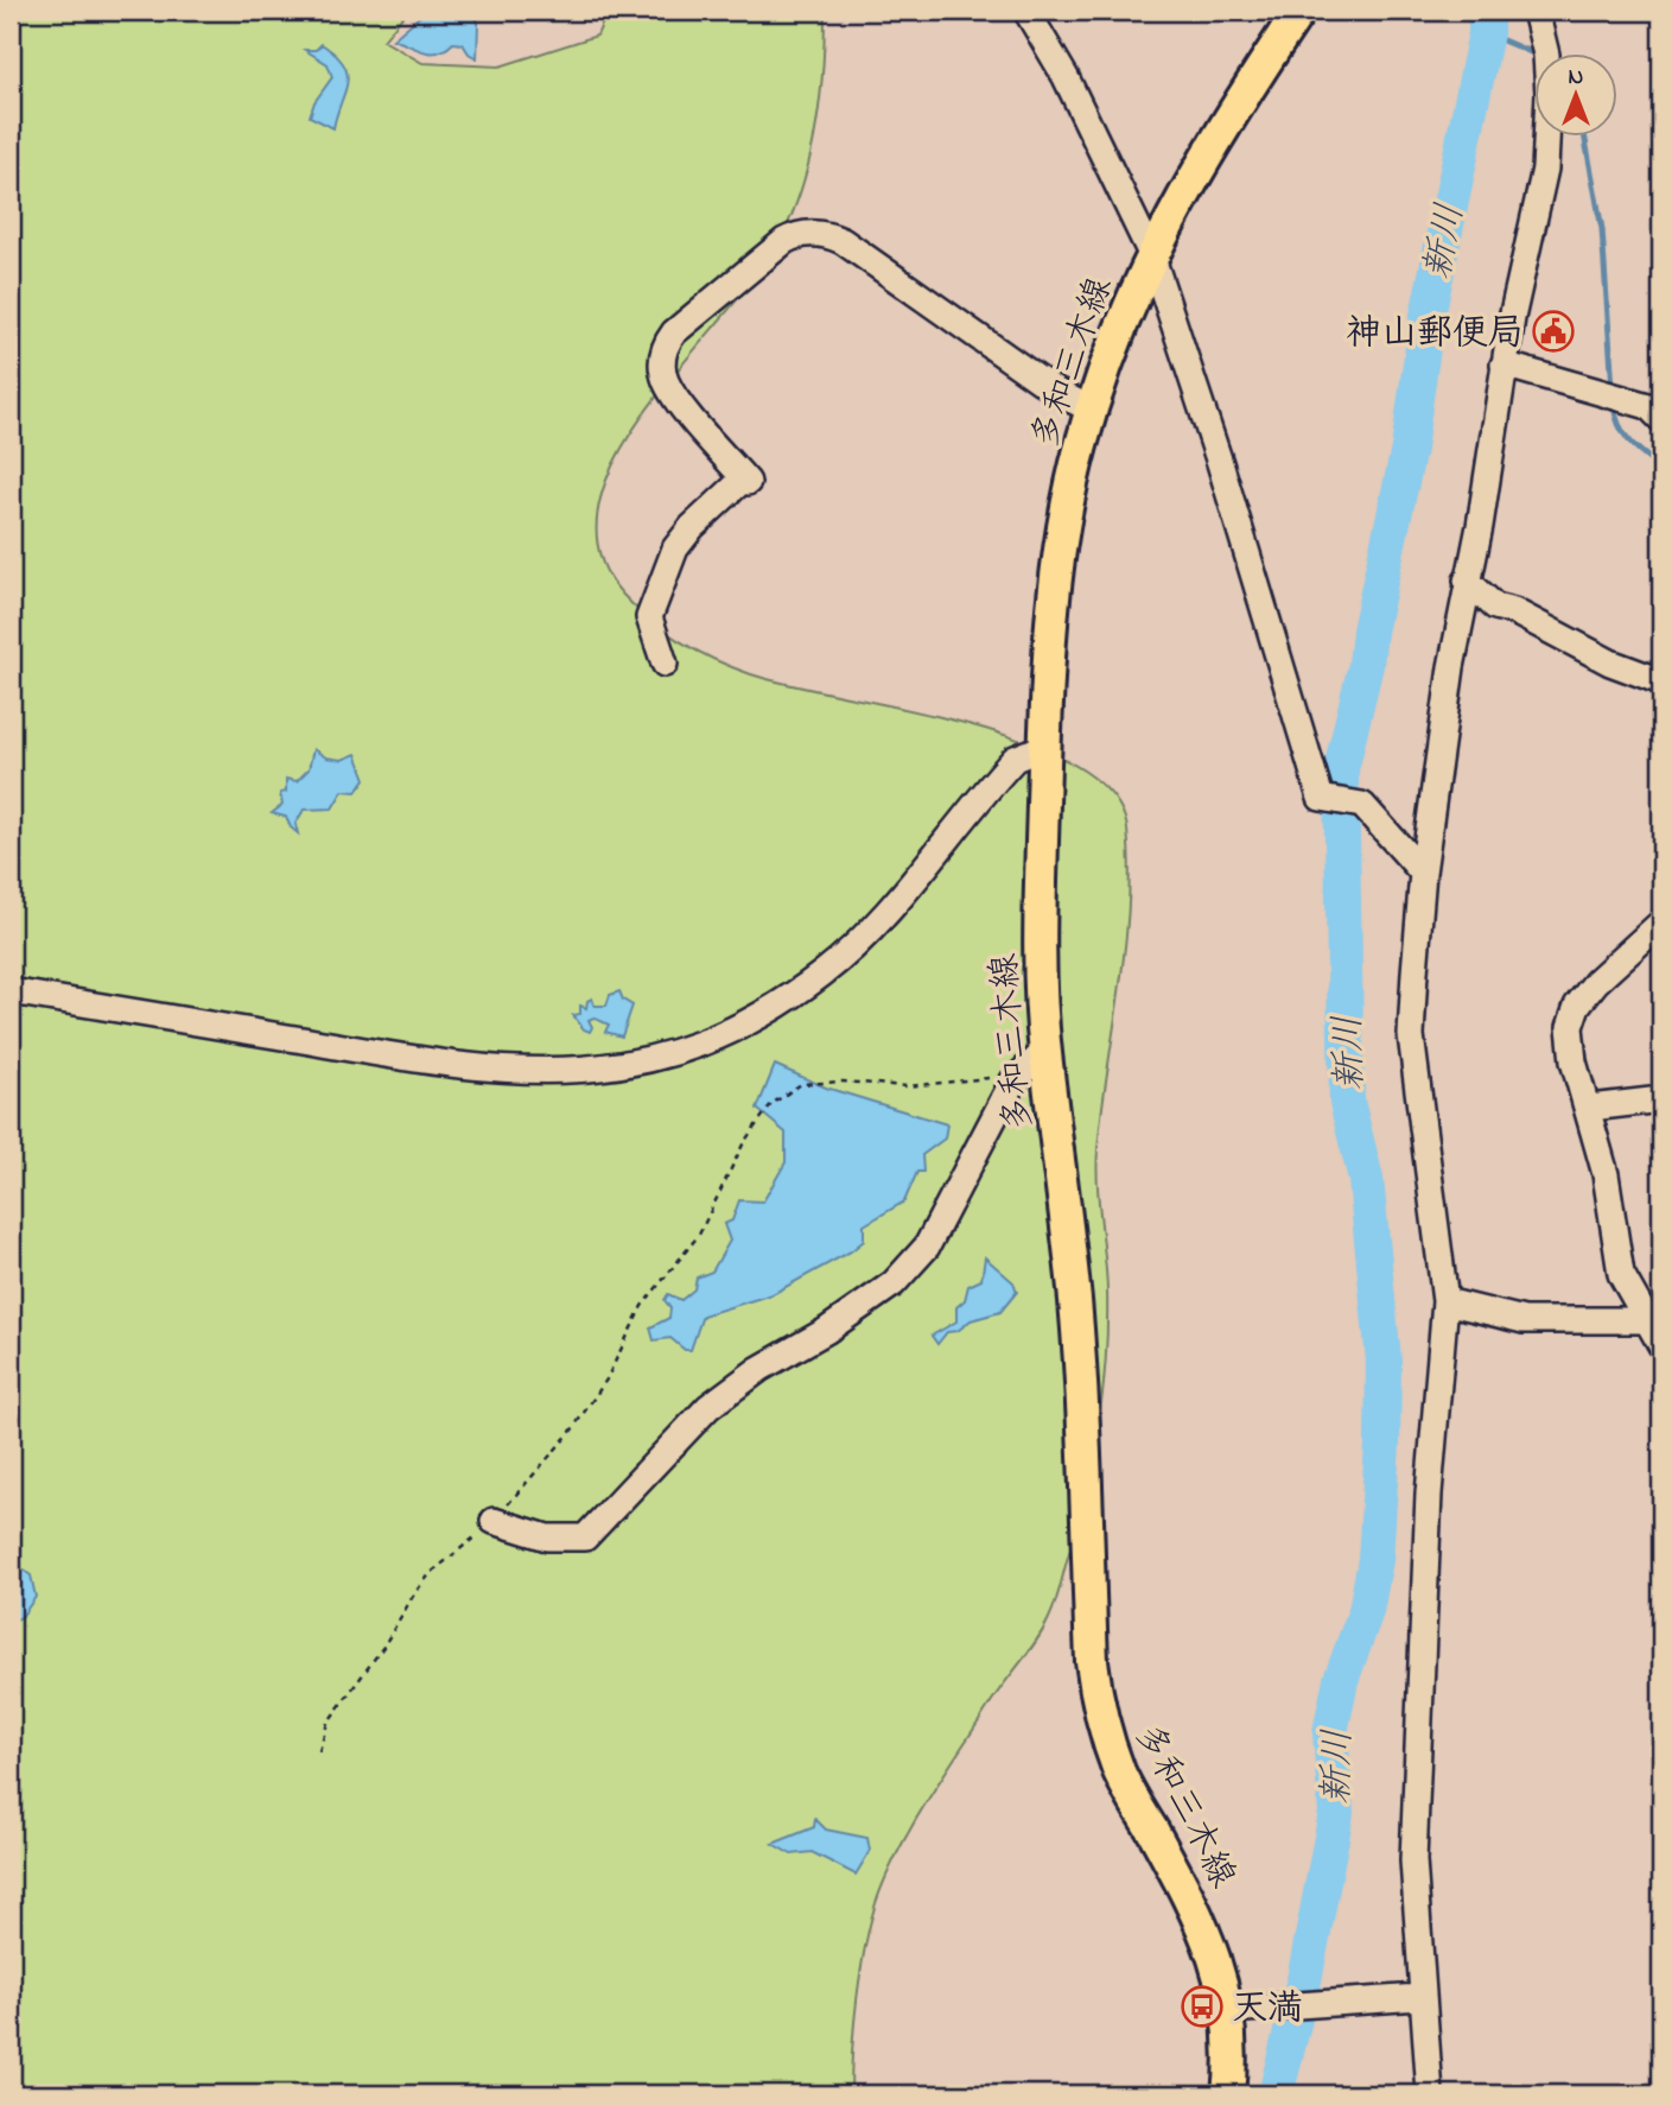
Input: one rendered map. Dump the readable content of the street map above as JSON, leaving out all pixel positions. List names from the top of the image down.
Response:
{
  "streets": {
    "main road": ["多和三木線"]
  },
  "water": ["新川"],
  "places": {
    "public building": ["神山郵便局"],
    "bus stop": ["天満"]
  },
  "north": "top"
}
